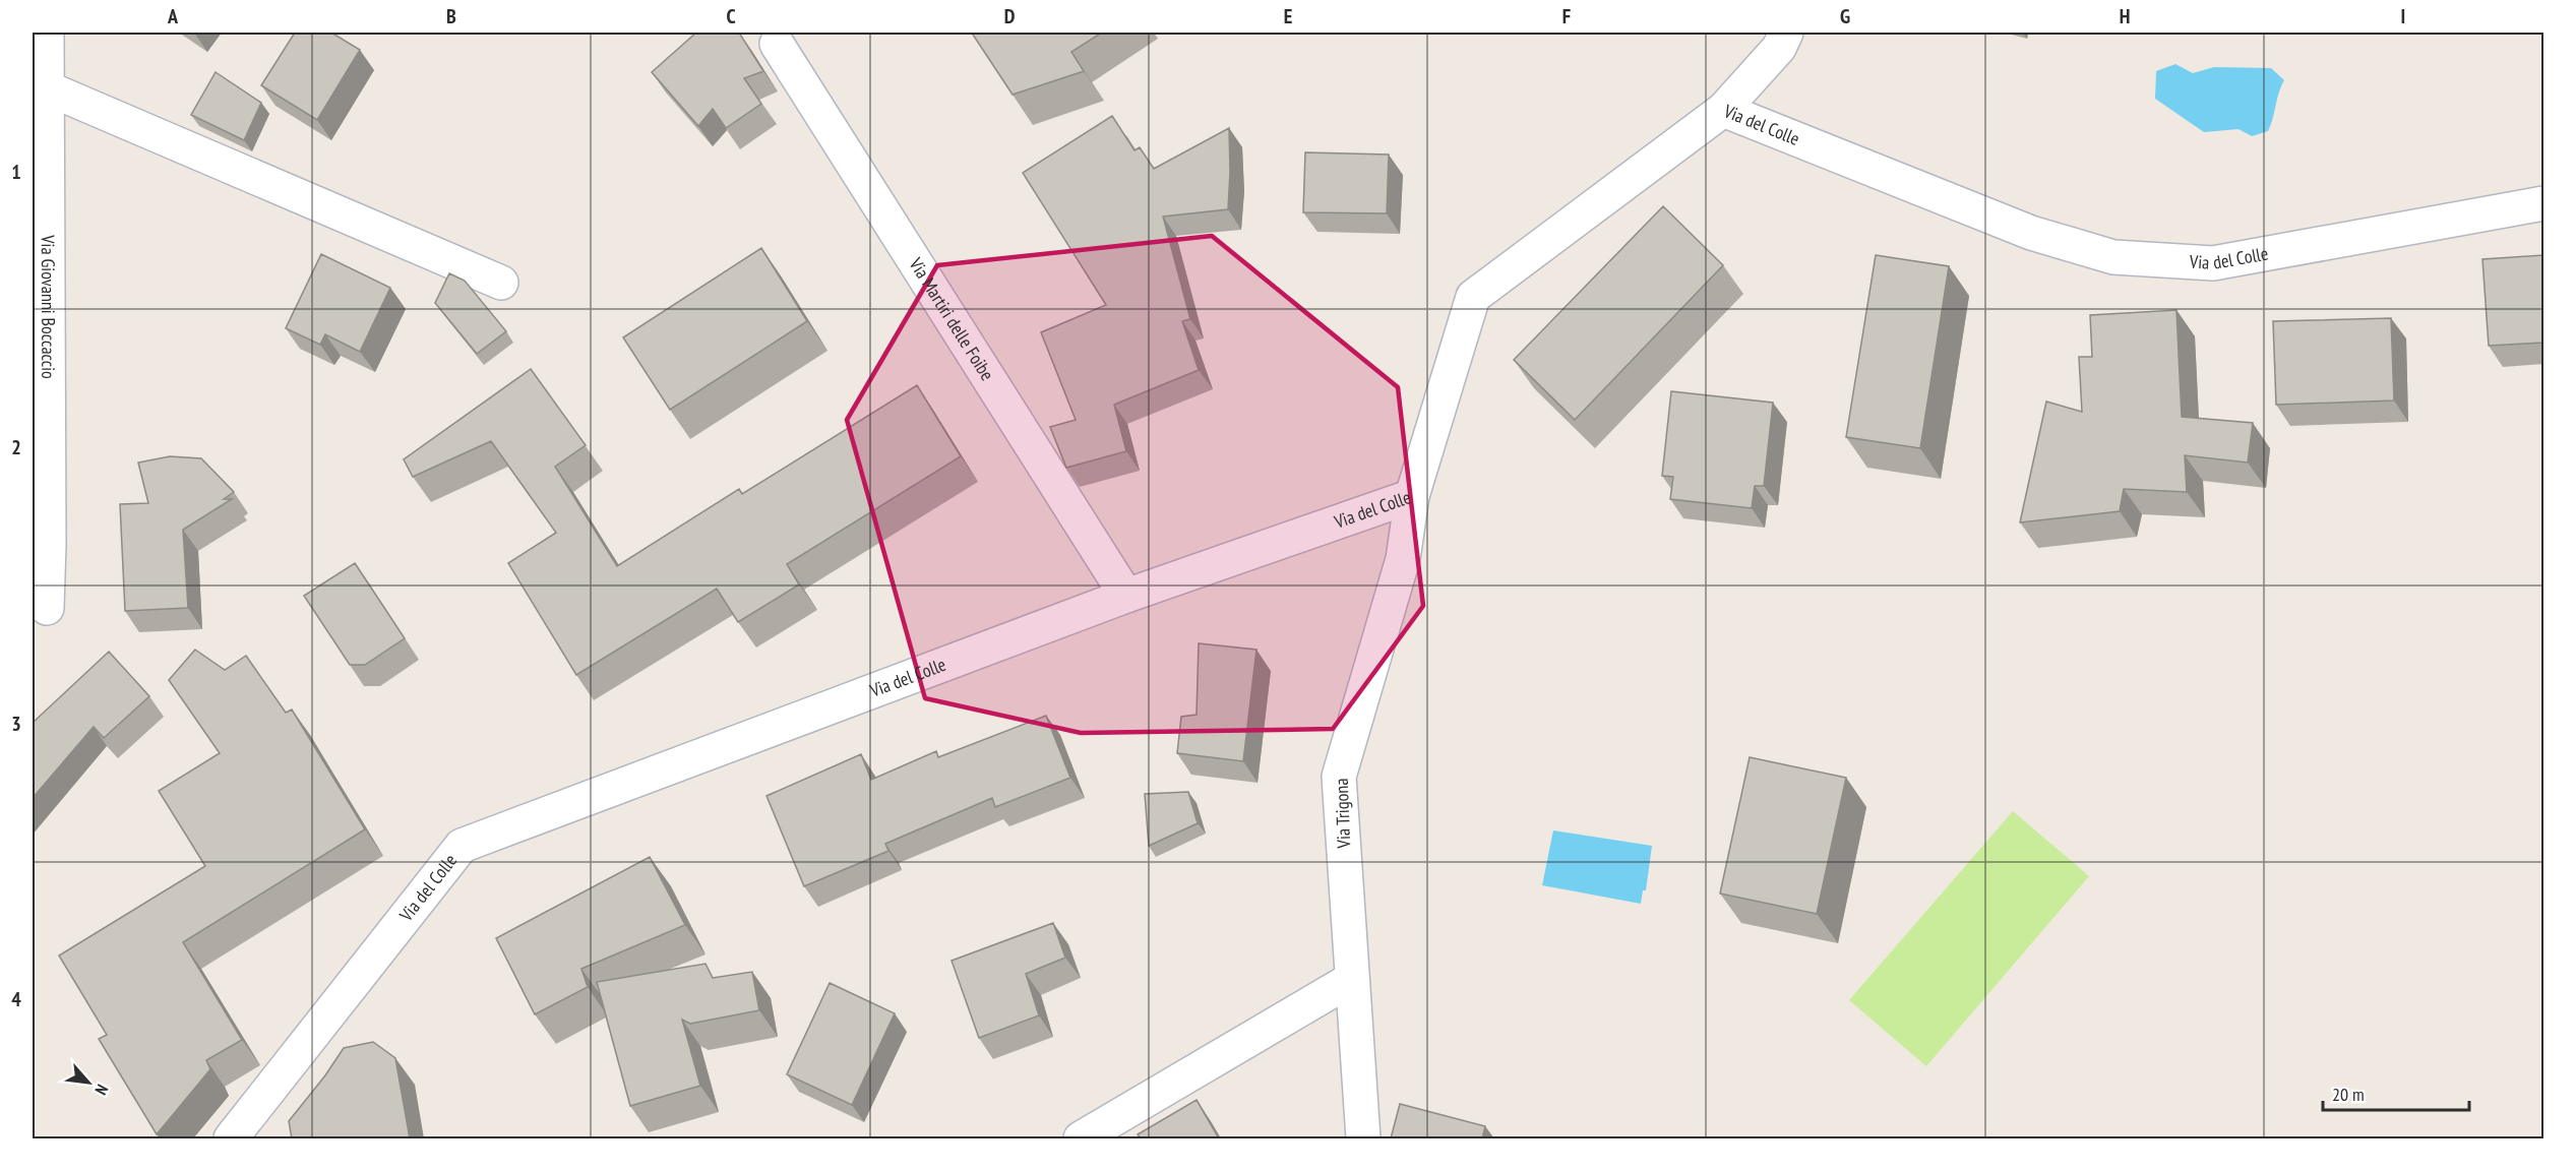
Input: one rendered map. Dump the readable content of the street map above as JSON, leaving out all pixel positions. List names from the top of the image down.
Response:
{
  "streets": {
    "street": [
      "Via del Colle",
      "Via Giovanni Boccaccio",
      "Via Martiri delle Foibe",
      "Via Trigona"
    ]
  },
  "crossings": [
    ["Via del Colle", "Via Martiri delle Foibe"],
    ["Via del Colle", "Via Trigona"]
  ],
  "scale_bar": "20 m",
  "north": "bottom right",
  "grid": {
    "columns": [
      "A",
      "B",
      "C",
      "D",
      "E",
      "F",
      "G",
      "H",
      "I"
    ],
    "rows": [
      "1",
      "2",
      "3",
      "4"
    ]
  }
}
